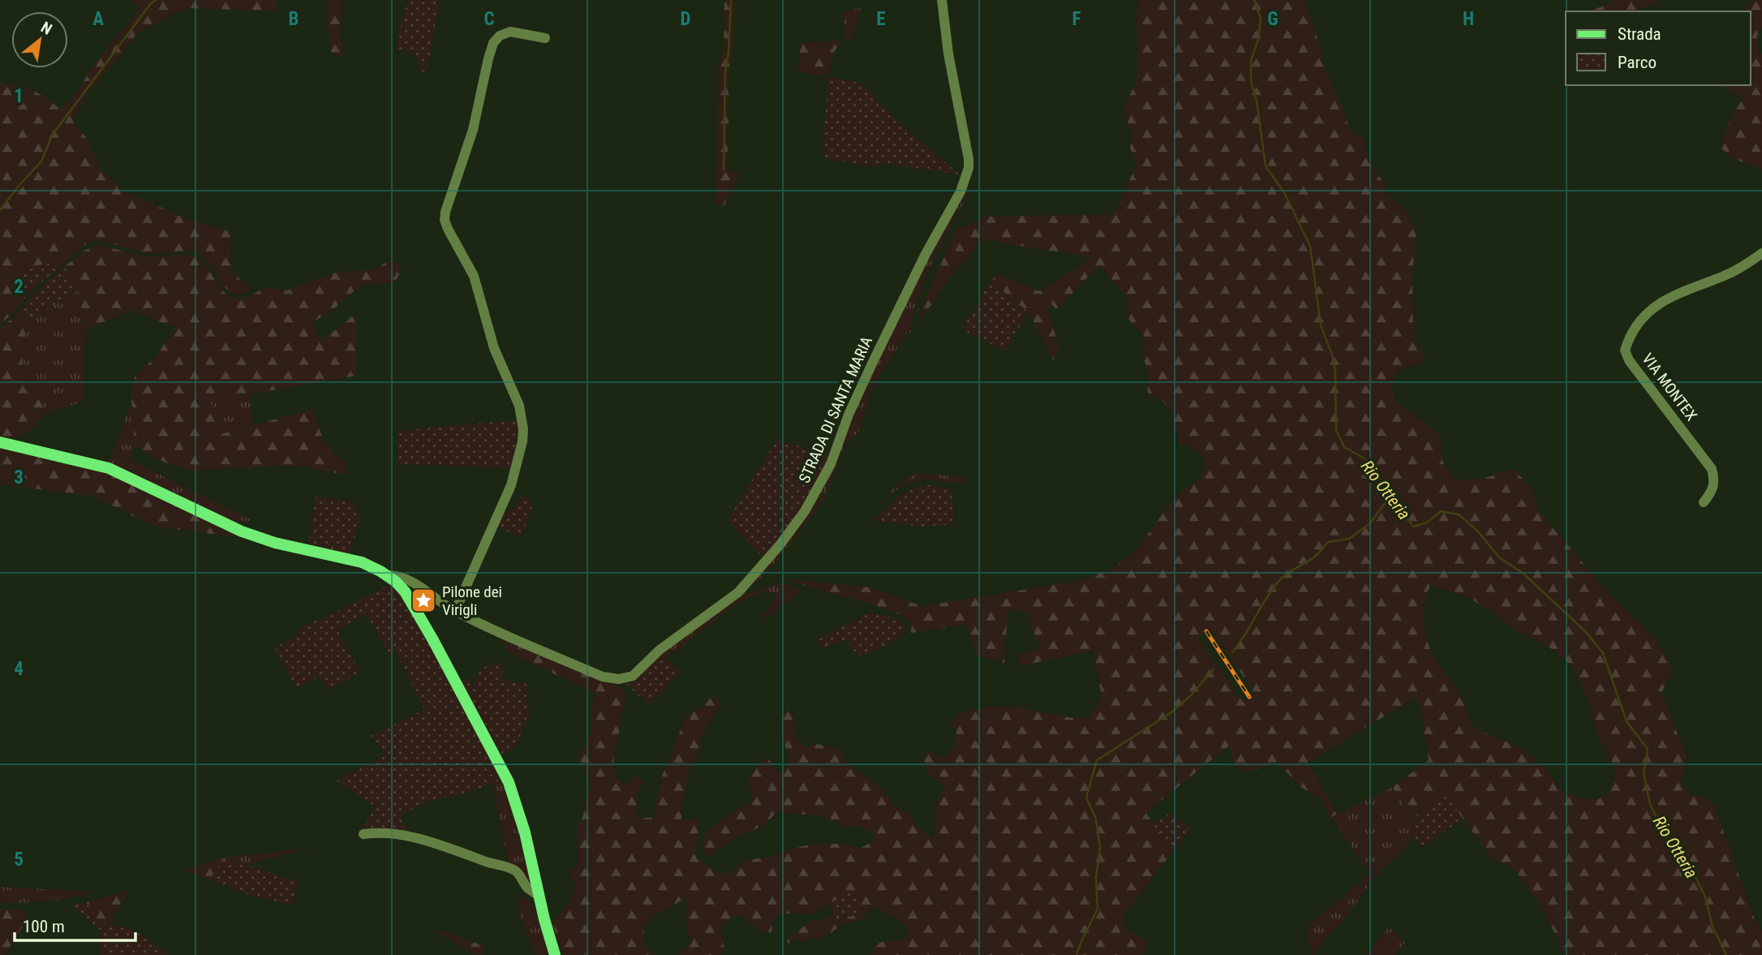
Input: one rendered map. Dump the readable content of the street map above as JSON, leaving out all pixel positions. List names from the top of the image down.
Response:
{
  "streets": {
    "street": ["VIA MONTEX", "STRADA DI SANTA MARIA"]
  },
  "water": ["Rio Otteria"],
  "places": {
    "place": ["Pilone dei Virigli"]
  },
  "legend": ["Strada", "Parco"],
  "scale_bar": "100 m",
  "north": "top right",
  "grid": {
    "columns": [
      "A",
      "B",
      "C",
      "D",
      "E",
      "F",
      "G",
      "H"
    ],
    "rows": [
      "1",
      "2",
      "3",
      "4",
      "5"
    ]
  }
}
